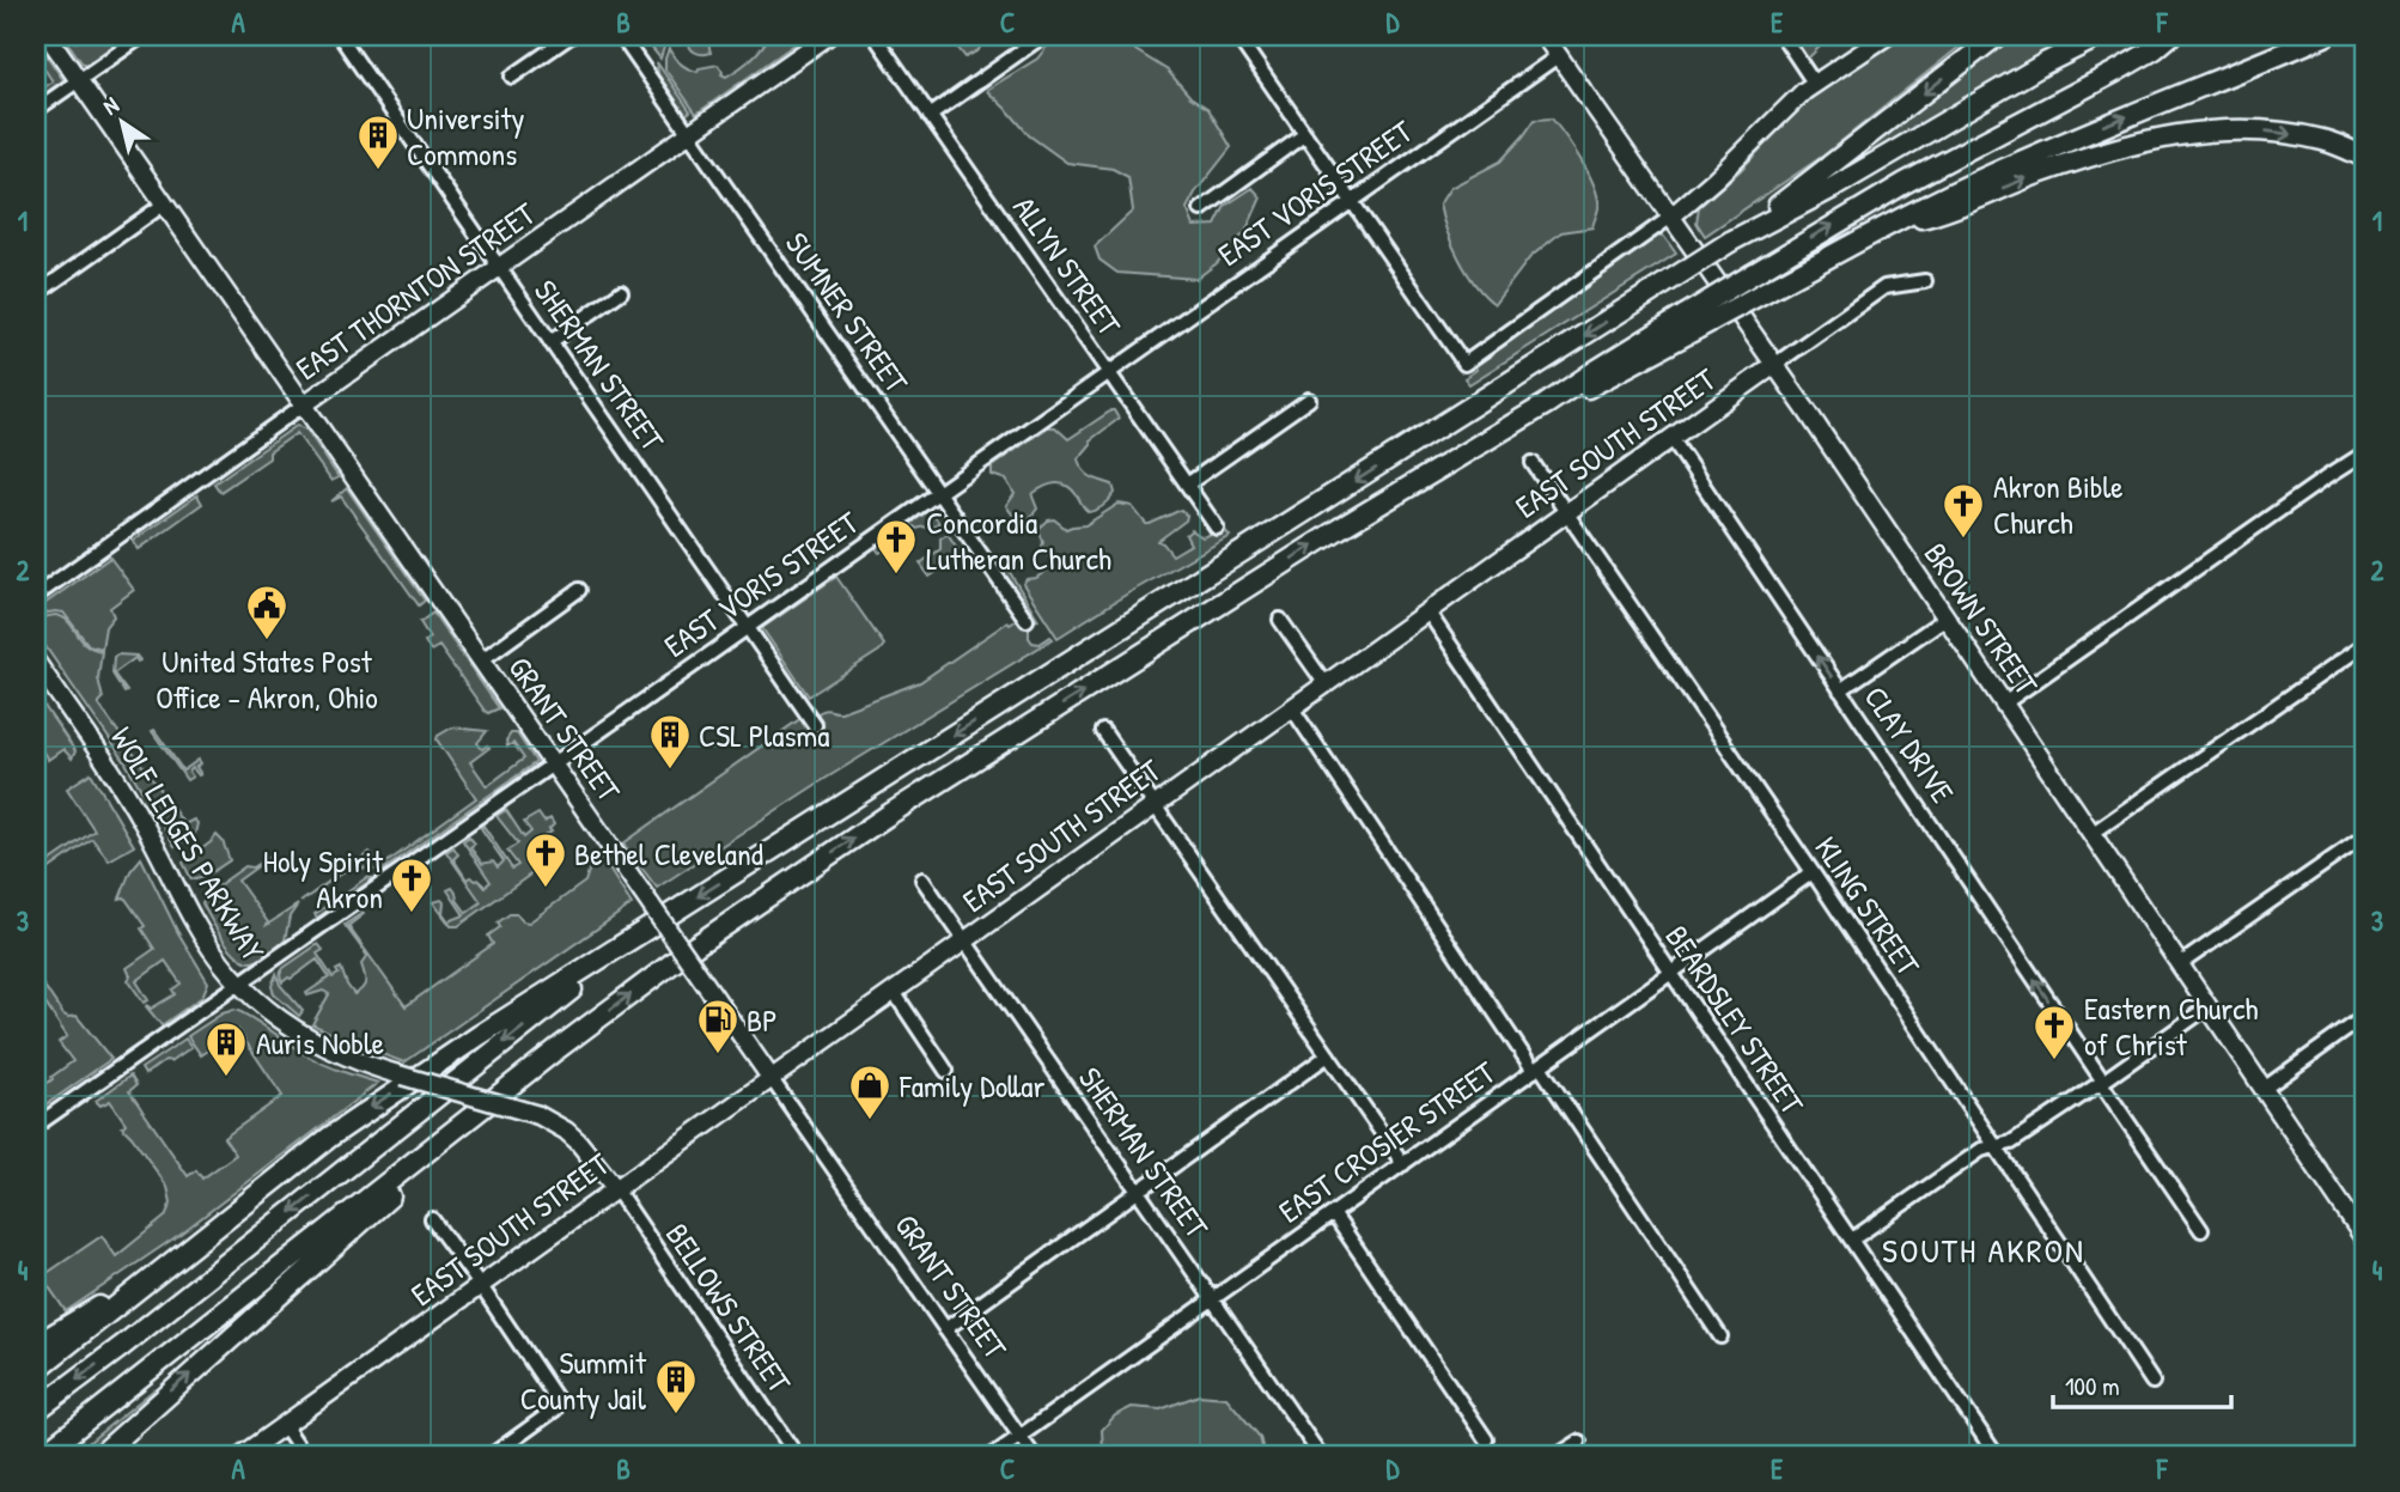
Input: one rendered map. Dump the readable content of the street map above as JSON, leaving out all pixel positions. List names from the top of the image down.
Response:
{
  "streets": {
    "main road": [
      "EAST THORNTON STREET",
      "EAST SOUTH STREET",
      "BROWN STREET",
      "GRANT STREET",
      "WOLF LEDGES PARKWAY"
    ],
    "street": [
      "EAST VORIS STREET",
      "ALLYN STREET",
      "SUMNER STREET",
      "SHERMAN STREET",
      "CLAY DRIVE",
      "KLING STREET",
      "BEARDSLEY STREET",
      "EAST CROSIER STREET",
      "BELLOWS STREET"
    ]
  },
  "crossings": [
    ["EAST VORIS STREET", "ALLYN STREET"],
    ["EAST VORIS STREET", "SUMNER STREET"],
    ["EAST VORIS STREET", "SHERMAN STREET"],
    ["EAST VORIS STREET", "BROWN STREET"],
    ["EAST VORIS STREET", "GRANT STREET"],
    ["EAST VORIS STREET", "WOLF LEDGES PARKWAY"],
    ["EAST THORNTON STREET", "SUMNER STREET"],
    ["EAST THORNTON STREET", "SHERMAN STREET"],
    ["EAST THORNTON STREET", "GRANT STREET"],
    ["SHERMAN STREET", "EAST SOUTH STREET"],
    ["SHERMAN STREET", "EAST CROSIER STREET"],
    ["EAST SOUTH STREET", "BROWN STREET"],
    ["EAST SOUTH STREET", "GRANT STREET"],
    ["EAST SOUTH STREET", "CLAY DRIVE"],
    ["EAST SOUTH STREET", "WOLF LEDGES PARKWAY"],
    ["EAST SOUTH STREET", "KLING STREET"],
    ["EAST SOUTH STREET", "BEARDSLEY STREET"],
    ["EAST SOUTH STREET", "BELLOWS STREET"],
    ["GRANT STREET", "EAST CROSIER STREET"],
    ["WOLF LEDGES PARKWAY", "BELLOWS STREET"],
    ["KLING STREET", "EAST CROSIER STREET"],
    ["BEARDSLEY STREET", "EAST CROSIER STREET"]
  ],
  "one_way": ["CLAY DRIVE"],
  "districts": ["SOUTH AKRON"],
  "places": {
    "building": [
      "University Commons",
      "CSL Plasma",
      "Auris Noble",
      "Summit County Jail"
    ],
    "church": [
      "Akron Bible Church",
      "Concordia Lutheran Church",
      "Bethel Cleveland",
      "Holy Spirit Akron",
      "Eastern Church of Christ"
    ],
    "public building": ["United States Post Office - Akron, Ohio"],
    "fuel station": ["BP"],
    "shop": ["Family Dollar"]
  },
  "scale_bar": "100 m",
  "north": "top left",
  "grid": {
    "columns": [
      "A",
      "B",
      "C",
      "D",
      "E",
      "F"
    ],
    "rows": [
      "1",
      "2",
      "3",
      "4"
    ]
  }
}
